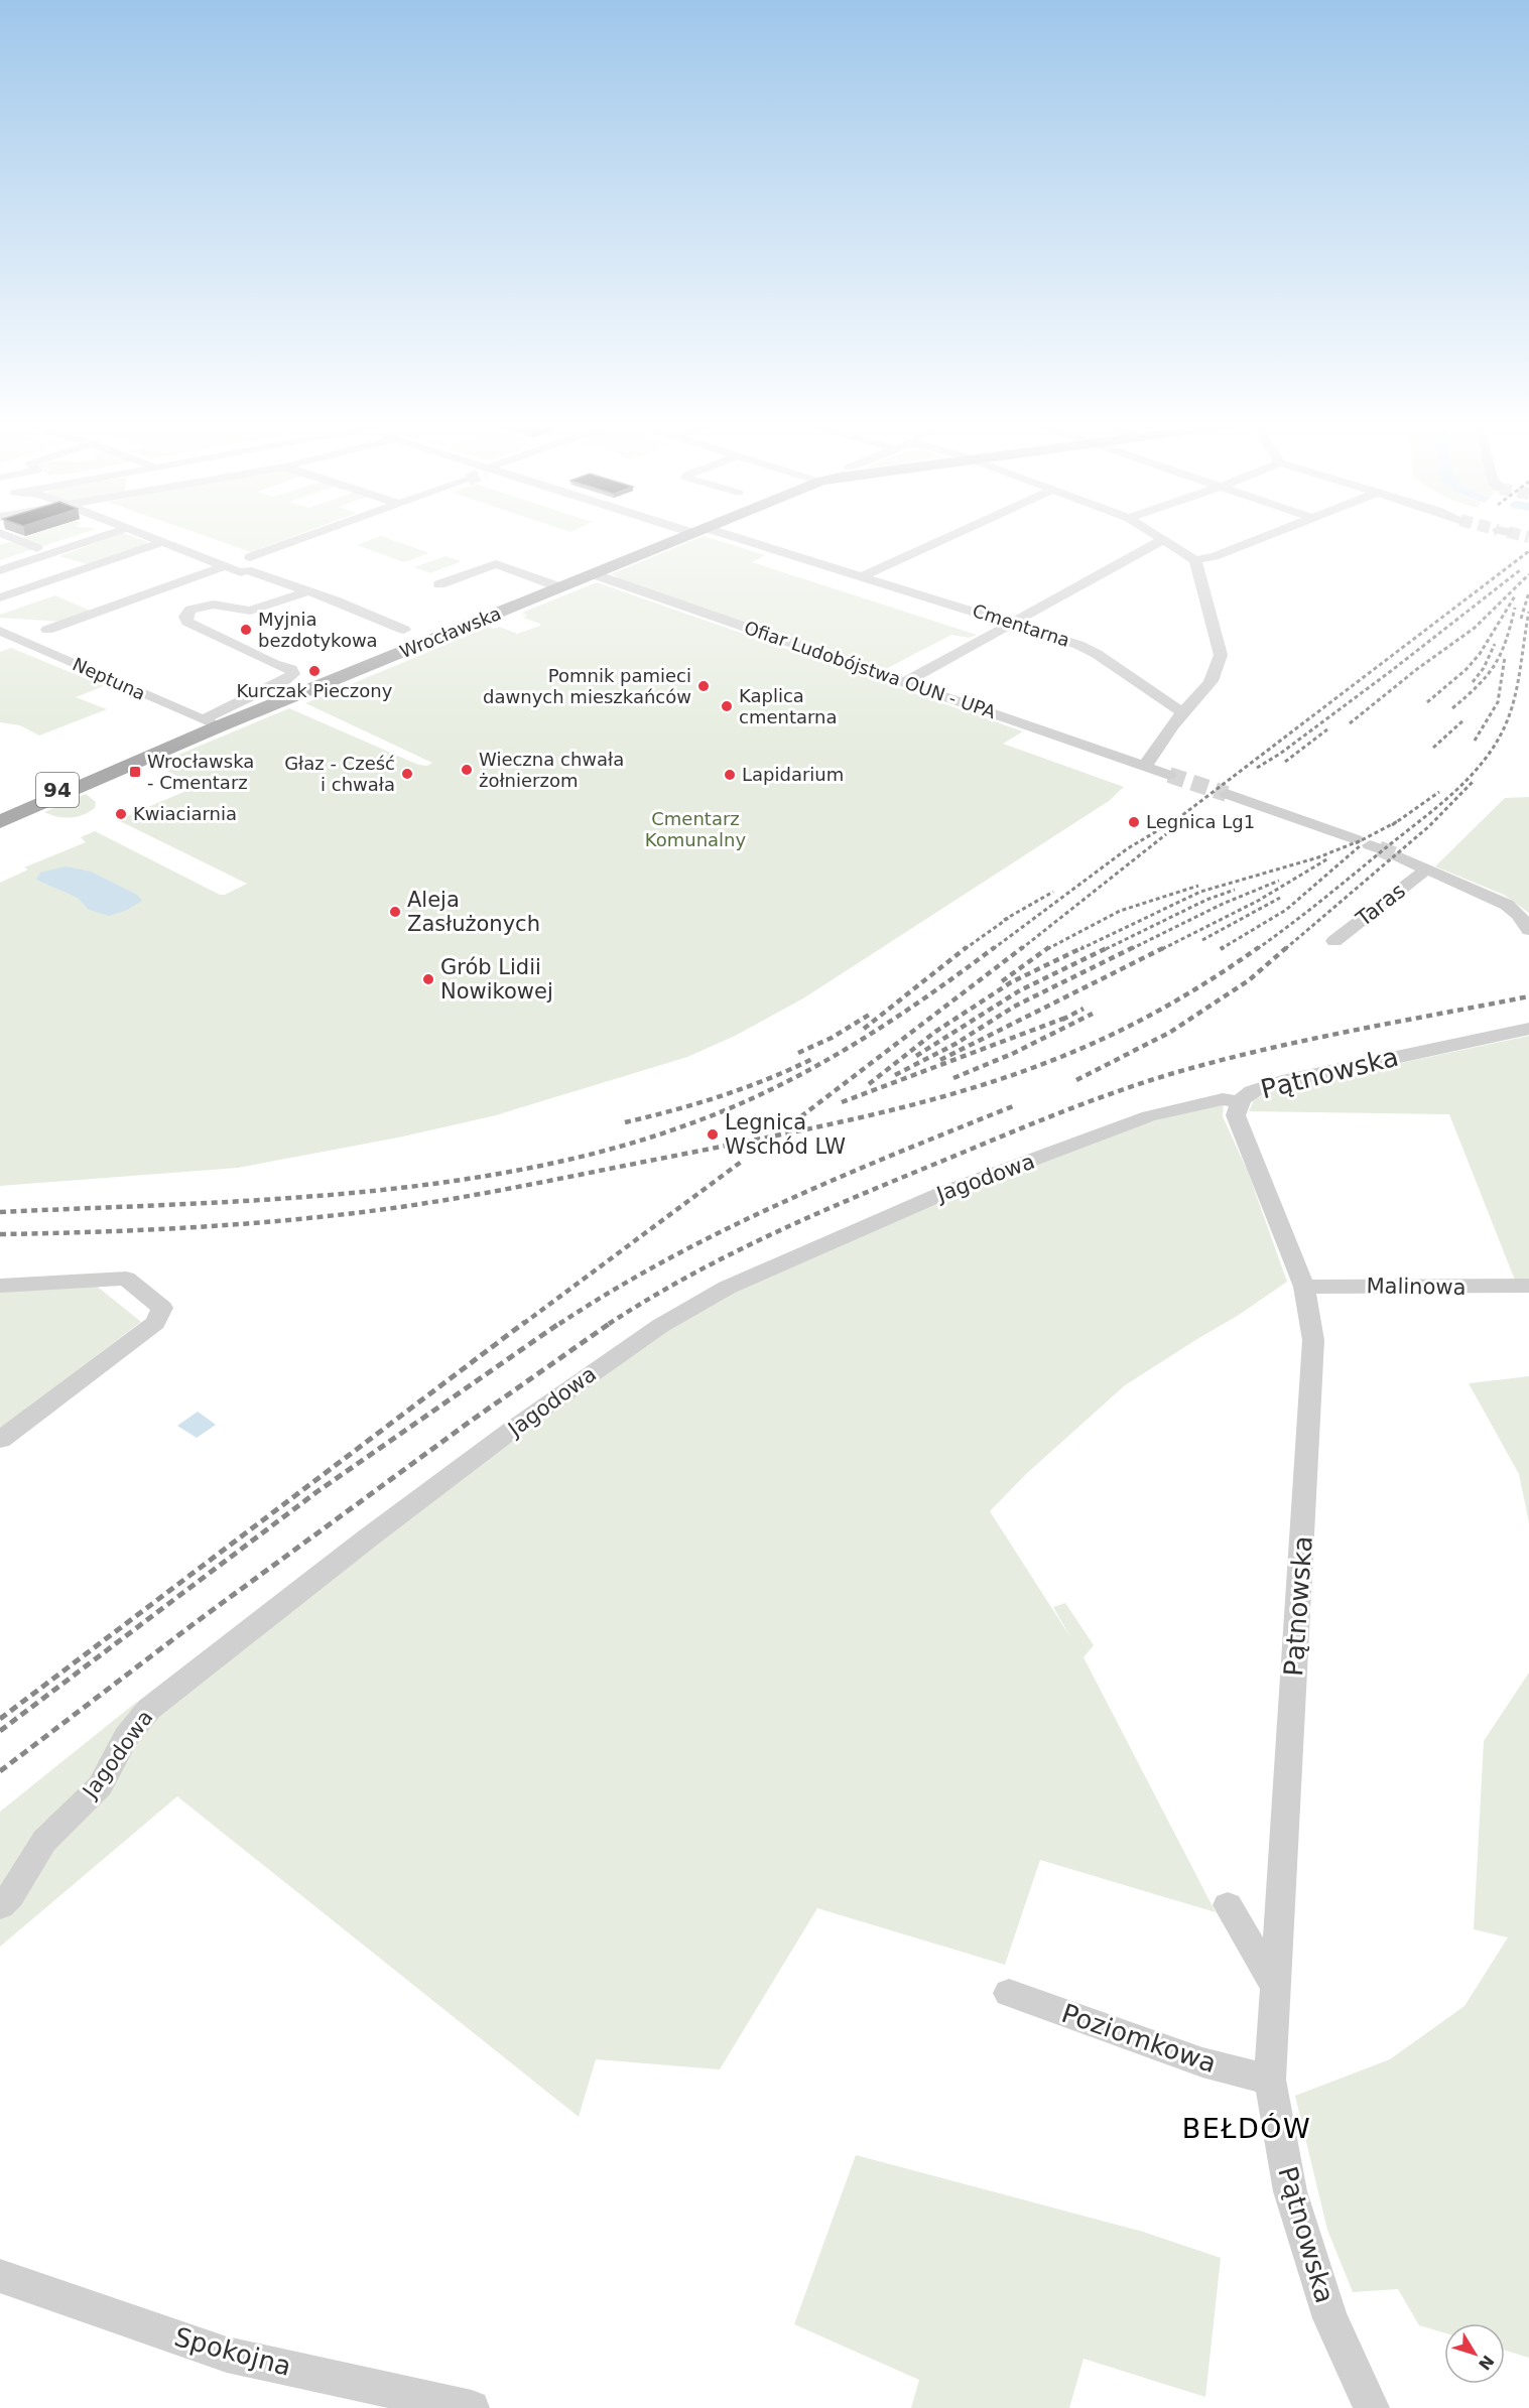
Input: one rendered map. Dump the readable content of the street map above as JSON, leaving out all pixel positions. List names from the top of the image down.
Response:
{
  "streets": {
    "main road": ["Wrocławska", "94"],
    "street": [
      "Cmentarna",
      "Ofiar Ludobójstwa OUN - UPA",
      "Neptuna",
      "Taras",
      "Pątnowska",
      "Jagodowa",
      "Malinowa",
      "Poziomkowa",
      "Spokojna"
    ]
  },
  "crossings": [
    ["Wrocławska", "Ofiar Ludobójstwa OUN - UPA"],
    ["Wrocławska", "Neptuna"],
    ["Pątnowska", "Jagodowa"],
    ["Pątnowska", "Malinowa"],
    ["Pątnowska", "Poziomkowa"]
  ],
  "districts": ["BEŁDÓW"],
  "parks": ["Cmentarz Komunalny"],
  "places": {
    "other": [
      "Myjnia bezdotykowa",
      "Kurczak Pieczony",
      "Pomnik pamieci dawnych mieszkańców",
      "Kaplica cmentarna",
      "Wieczna chwała żołnierzom",
      "Głaz - Cześć i chwała",
      "Lapidarium",
      "Kwiaciarnia",
      "Legnica Lg1",
      "Aleja Zasłużonych",
      "Grób Lidii Nowikowej",
      "Legnica Wschód LW"
    ],
    "transit": ["Wrocławska - Cmentarz"]
  },
  "north": "bottom right"
}
